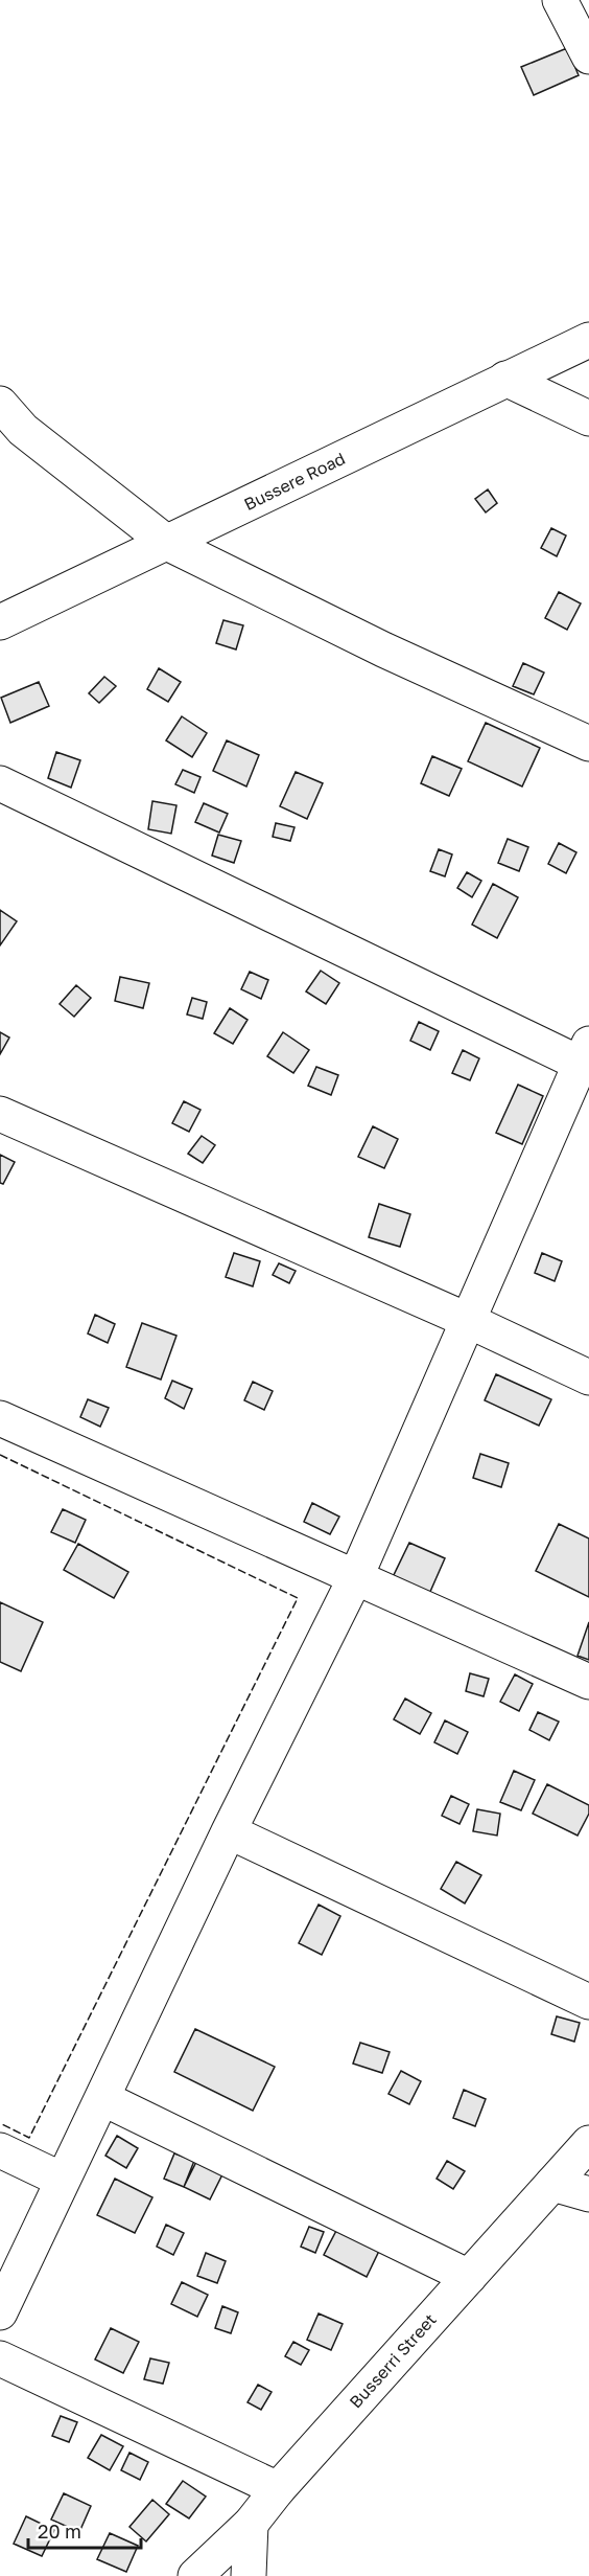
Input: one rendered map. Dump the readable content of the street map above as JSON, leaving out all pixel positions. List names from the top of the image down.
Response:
{
  "streets": {
    "street": ["Bussere Road", "Busserri Street"]
  },
  "scale_bar": "20 m"
}
